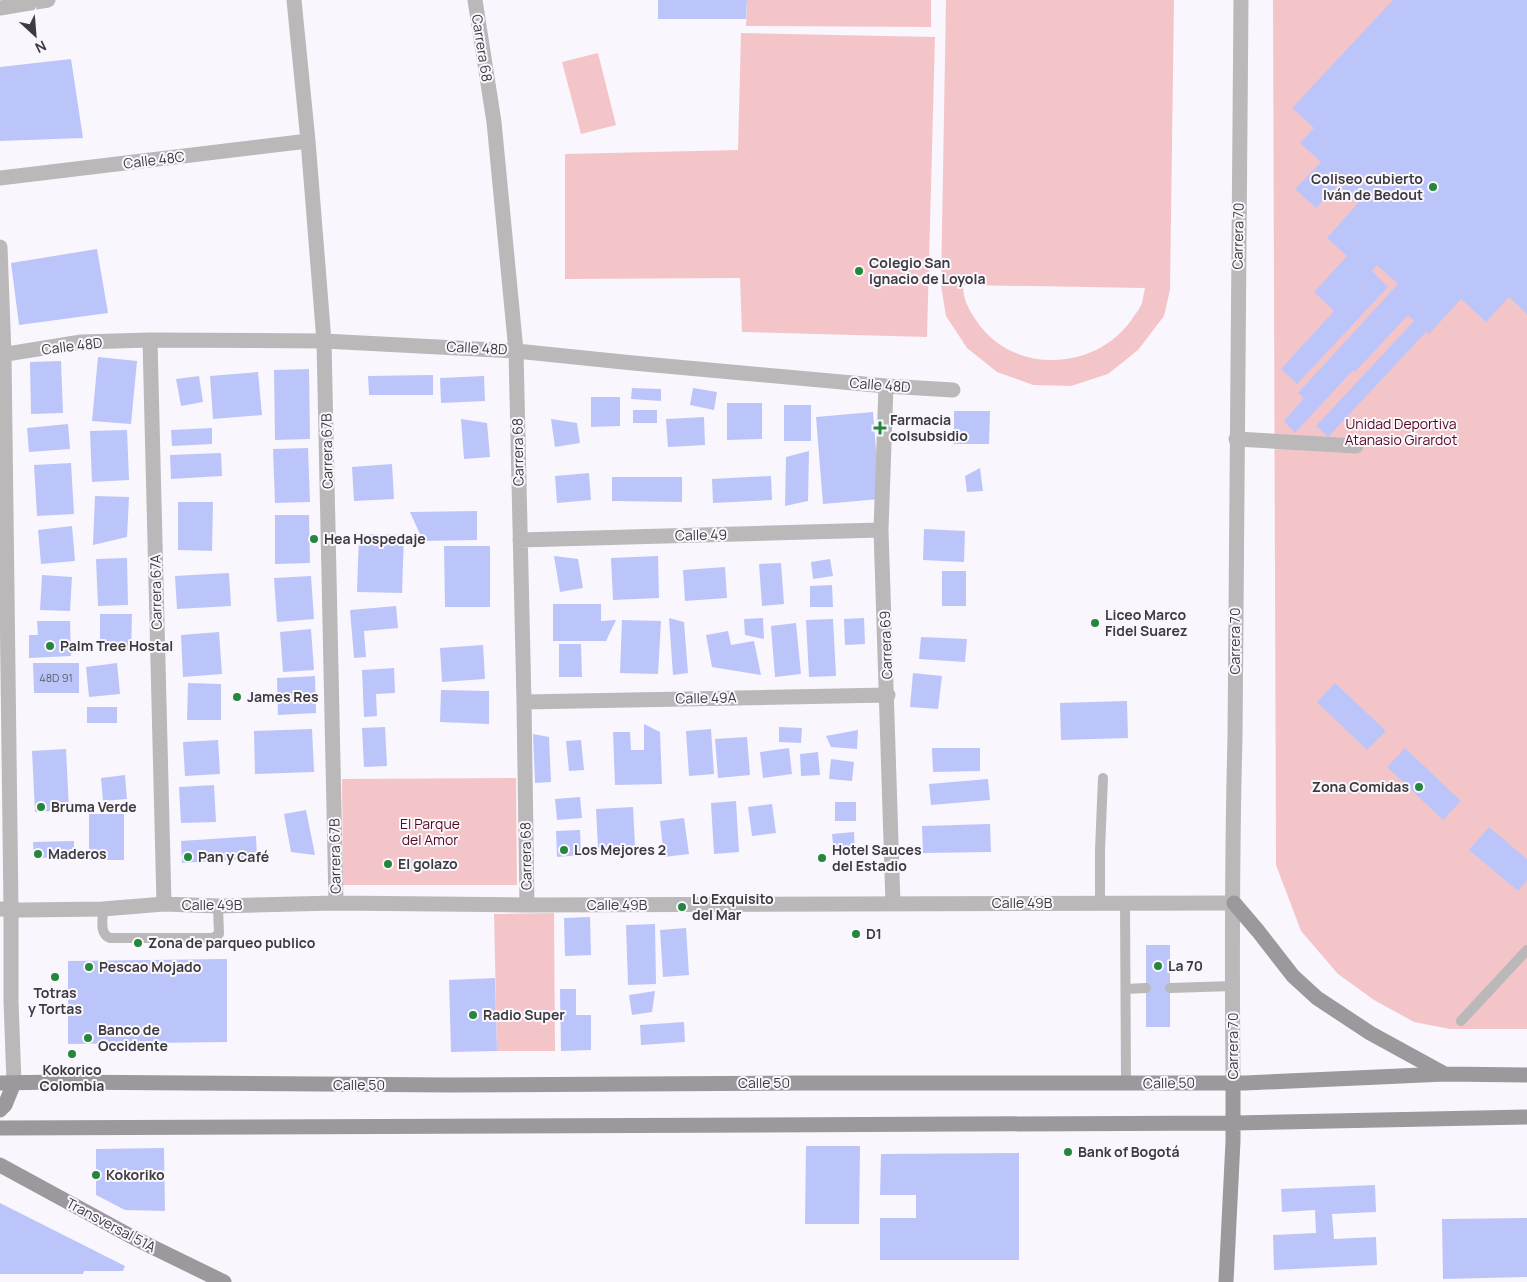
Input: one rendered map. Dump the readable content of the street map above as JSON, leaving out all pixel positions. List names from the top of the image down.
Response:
{
  "streets": {
    "main road": ["Carrera 70", "Calle 50", "Transversal 51A"],
    "street": [
      "Carrera 68",
      "Calle 48C",
      "Calle 48D",
      "Carrera 67B",
      "Calle 49",
      "Carrera 67A",
      "Carrera 69",
      "Calle 49A",
      "Calle 49B"
    ]
  },
  "crossings": [
    ["Carrera 68", "Calle 48D"],
    ["Carrera 68", "Calle 49"],
    ["Carrera 68", "Calle 49A"],
    ["Carrera 68", "Calle 49B"],
    ["Calle 48C", "Carrera 67B"],
    ["Carrera 70", "Calle 49B"],
    ["Carrera 70", "Calle 50"],
    ["Calle 48D", "Carrera 67B"],
    ["Calle 48D", "Carrera 67A"],
    ["Calle 48D", "Carrera 69"],
    ["Carrera 67B", "Calle 49B"],
    ["Calle 49", "Carrera 69"],
    ["Carrera 67A", "Calle 49B"],
    ["Carrera 69", "Calle 49A"],
    ["Carrera 69", "Calle 49B"]
  ],
  "parks": ["Unidad Deportiva Atanasio Girardot", "El Parque del Amor"],
  "places": {
    "other": [
      "Coliseo cubierto Iván de Bedout",
      "Colegio San Ignacio de Loyola",
      "Hea Hospedaje",
      "Liceo Marco Fidel Suarez",
      "Palm Tree Hostal",
      "James Res",
      "Zona Comidas",
      "Bruma Verde",
      "Los Mejores 2",
      "Maderos",
      "Pan y Café",
      "Hotel Sauces del Estadio",
      "El golazo",
      "Lo Exquisito del Mar",
      "D1",
      "Zona de parqueo publico",
      "La 70",
      "Pescao Mojado",
      "Totras y Tortas",
      "Radio Super",
      "Banco de Occidente",
      "Kokorico Colombia",
      "Bank of Bogotá",
      "Kokoriko"
    ],
    "health": ["Farmacia colsubsidio"]
  },
  "house_numbers": ["48D 91"],
  "north": "bottom right"
}
